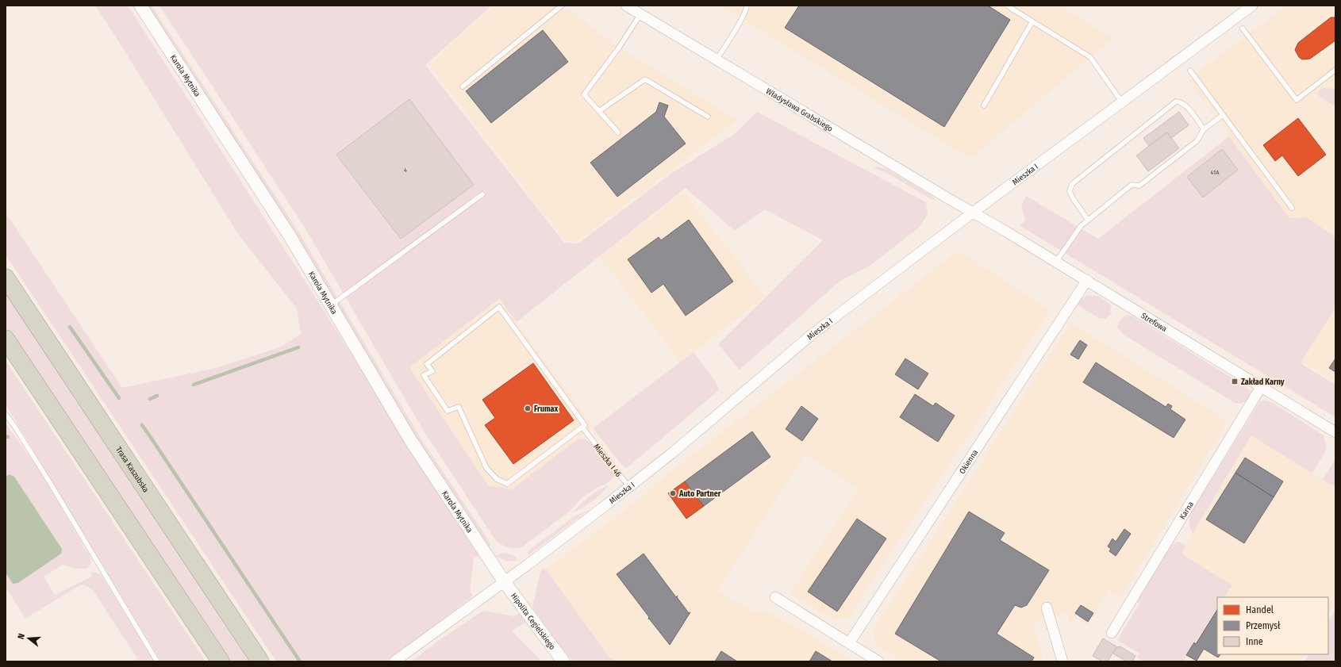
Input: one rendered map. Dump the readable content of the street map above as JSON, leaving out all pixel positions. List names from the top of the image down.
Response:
{
  "streets": {
    "highway": ["Trasa Kaszubska"],
    "street": [
      "Karola Mytnika",
      "Władysława Grabskiego",
      "Mieszka I",
      "Strefowa",
      "Okienna",
      "Karna",
      "Hipolita Cegielskiego"
    ],
    "lane": ["Mieszka I 46"]
  },
  "crossings": [
    ["Karola Mytnika", "Mieszka I"],
    ["Karola Mytnika", "Hipolita Cegielskiego"],
    ["Władysława Grabskiego", "Mieszka I"],
    ["Władysława Grabskiego", "Strefowa"],
    ["Mieszka I", "Strefowa"],
    ["Mieszka I", "Mieszka I 46"],
    ["Mieszka I", "Hipolita Cegielskiego"],
    ["Strefowa", "Okienna"],
    ["Strefowa", "Karna"]
  ],
  "places": {
    "transit": ["Zakład Karny"],
    "other": ["Frumax", "Auto Partner"]
  },
  "house_numbers": ["4", "41A"],
  "legend": ["Handel", "Przemysł", "Inne"],
  "north": "left"
}
